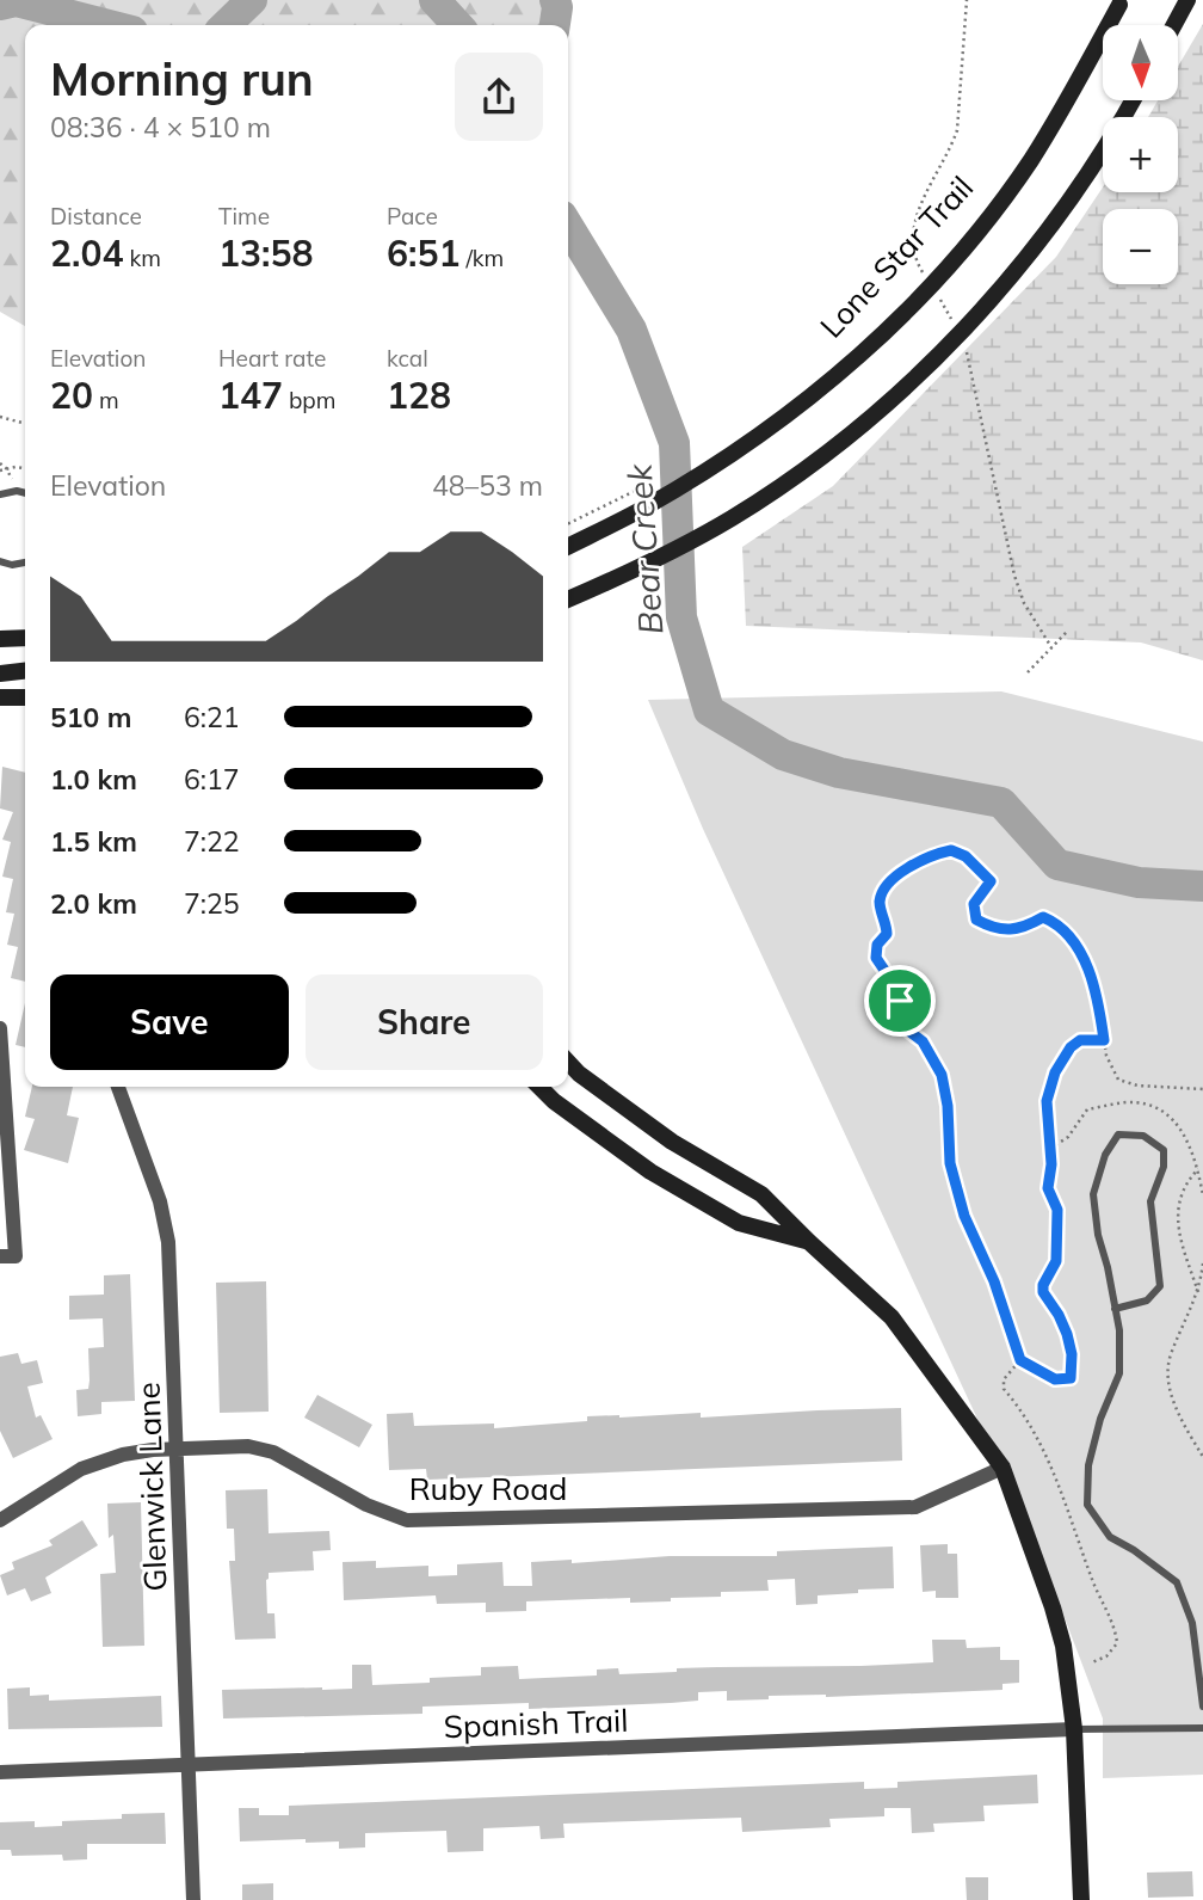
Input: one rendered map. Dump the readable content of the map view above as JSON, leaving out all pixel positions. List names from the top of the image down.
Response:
{
  "streets": {
    "street": ["Glenwick Lane", "Ruby Road", "Spanish Trail"],
    "path": ["Lone Star Trail"]
  },
  "crossings": [
    ["Glenwick Lane", "Ruby Road"],
    ["Glenwick Lane", "Spanish Trail"]
  ],
  "water": ["Bear Creek"],
  "north": "bottom",
  "page": {
    "map_buttons": ["+", "−"],
    "heading": ["Morning run", "08:36 · 4 × 510 m"],
    "stats": [
      ["Distance", "2.04 km"],
      ["Time", "13:58"],
      ["Pace", "6:51 /km"],
      ["Elevation", "20 m"],
      ["Heart rate", "147 bpm"],
      ["kcal", "128"]
    ],
    "chart": ["Elevation", "48–53 m"],
    "list": [
      {
        "name": "510 m",
        "note": "6:21"
      },
      {
        "name": "1.0 km",
        "note": "6:17"
      },
      {
        "name": "1.5 km",
        "note": "7:22"
      },
      {
        "name": "2.0 km",
        "note": "7:25"
      }
    ],
    "buttons": ["Save", "Share"]
  }
}
